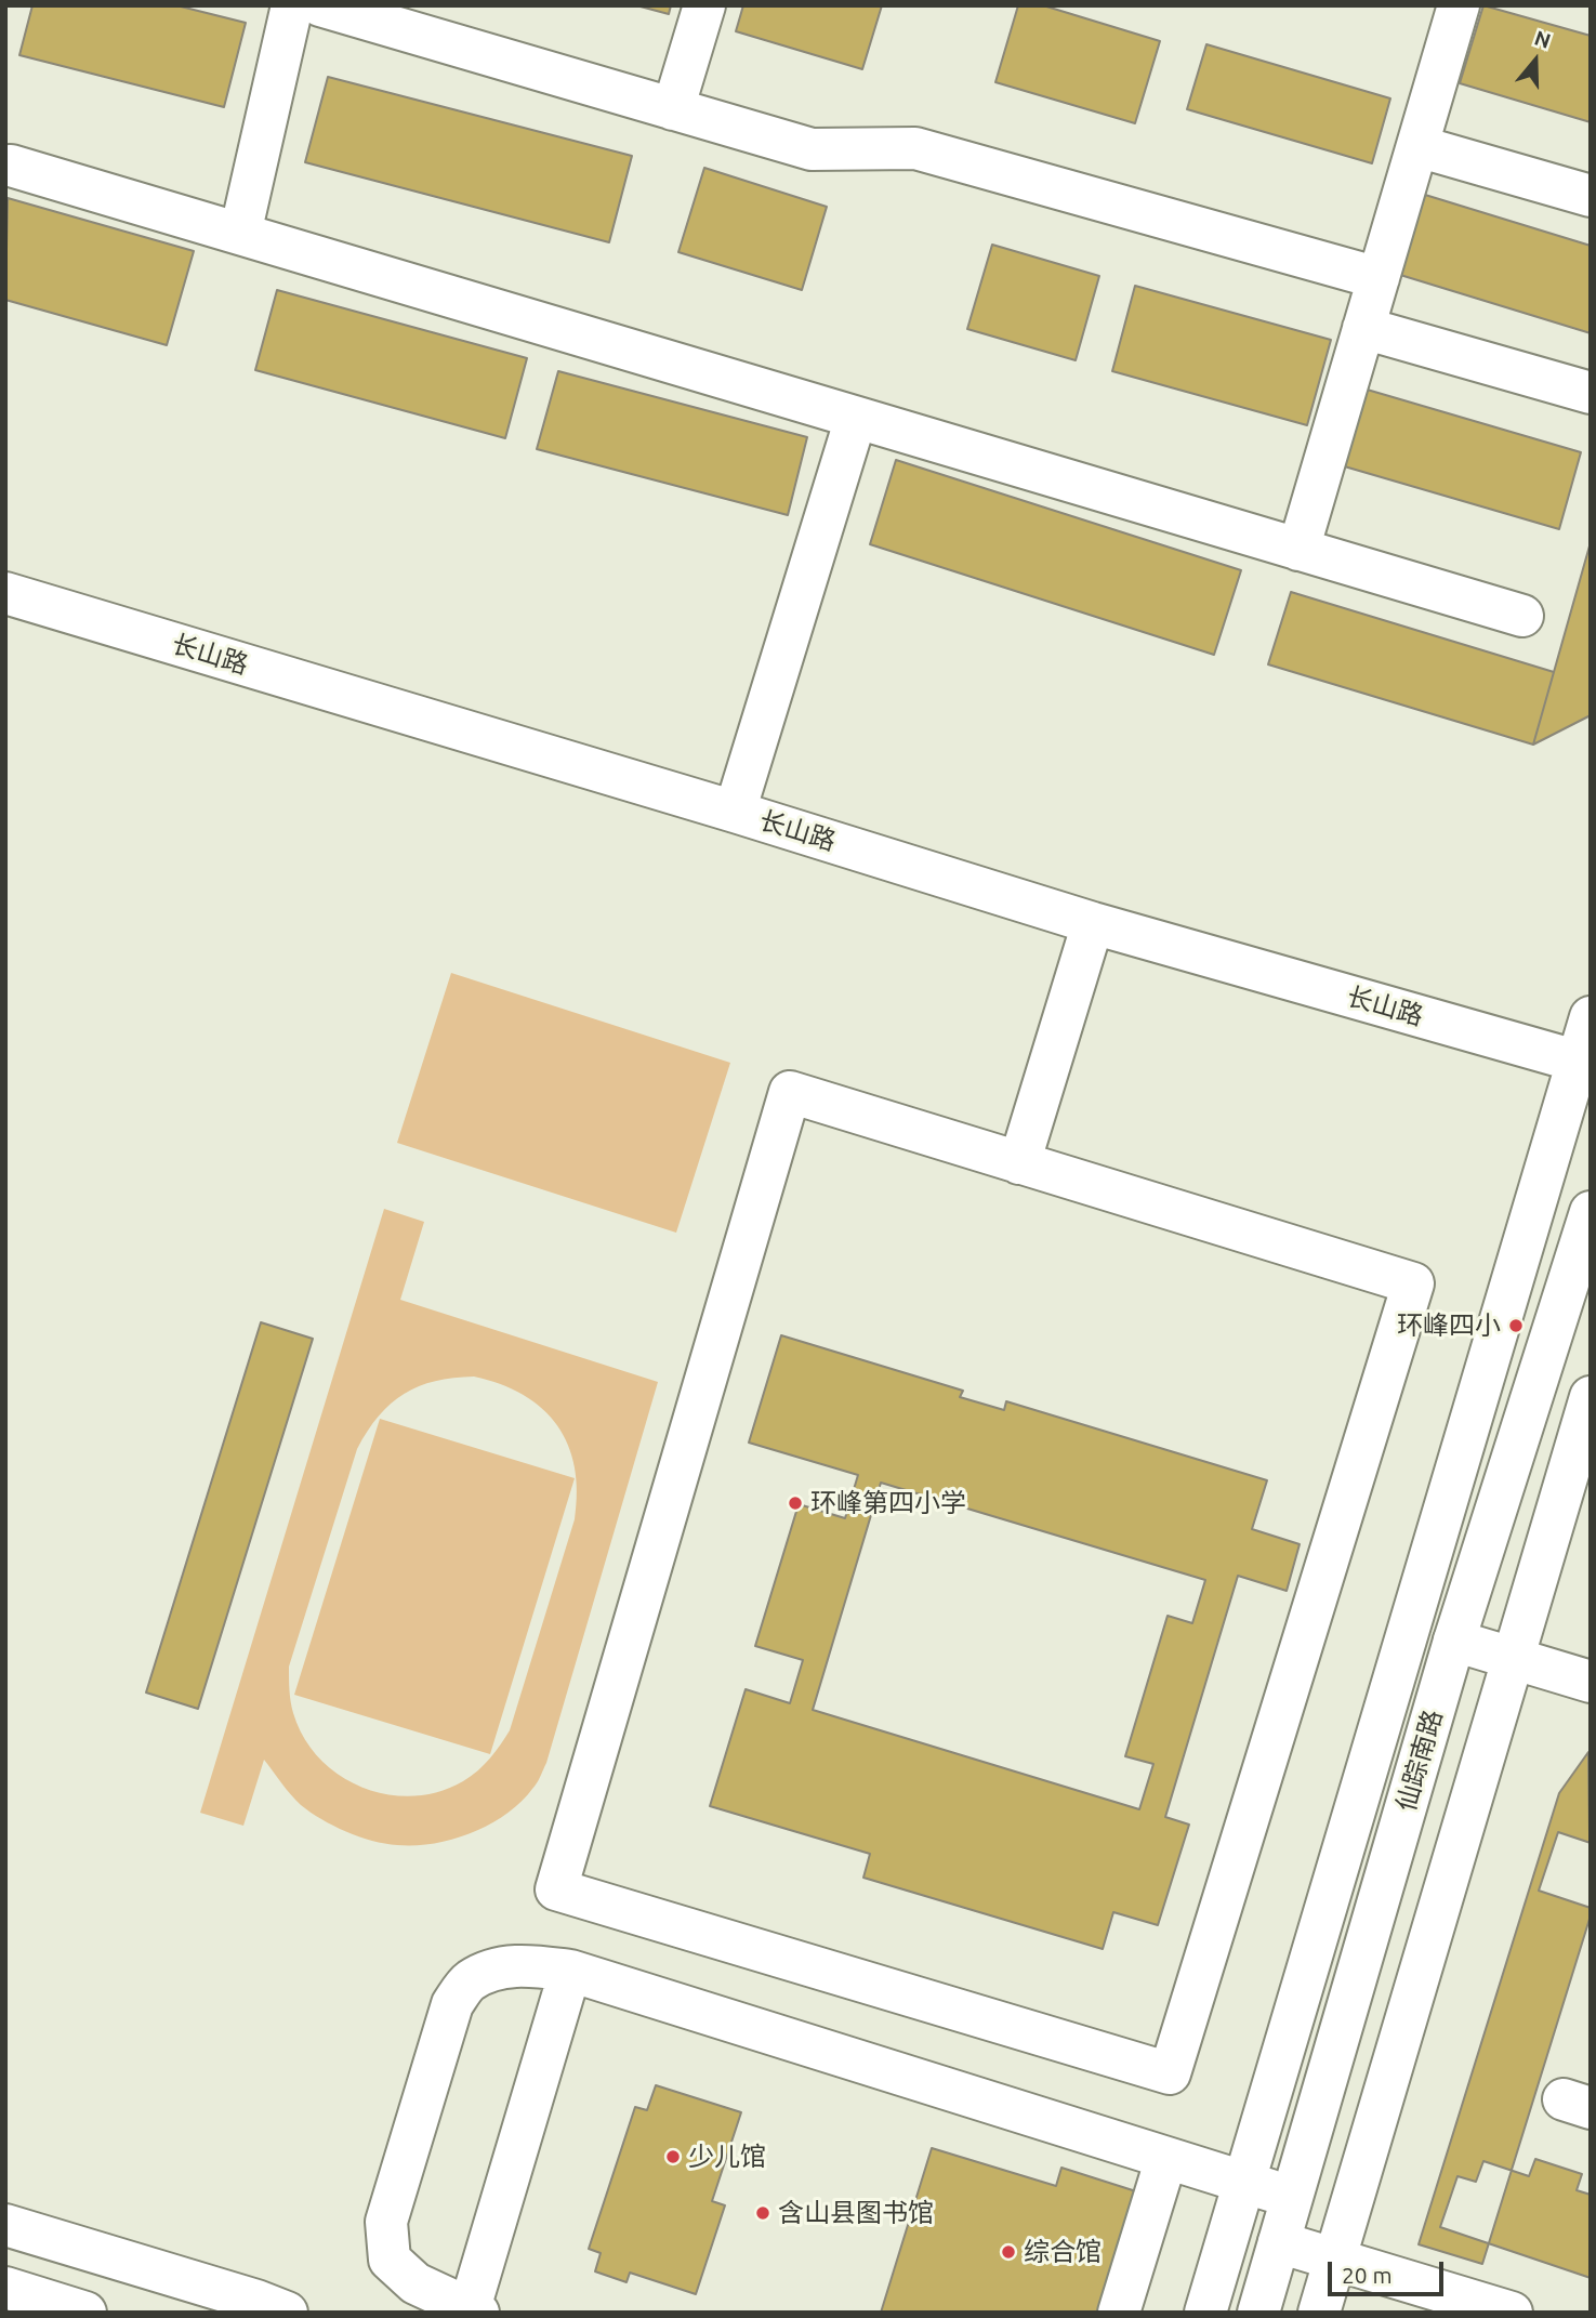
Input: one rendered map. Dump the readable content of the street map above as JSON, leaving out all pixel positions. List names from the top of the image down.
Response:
{
  "streets": {
    "street": ["长山路", "仙踪南路"]
  },
  "places": [
    "环峰四小",
    "环峰第四小学",
    "少儿馆",
    "含山县图书馆",
    "综合馆"
  ],
  "scale_bar": "20 m",
  "north": "top"
}
